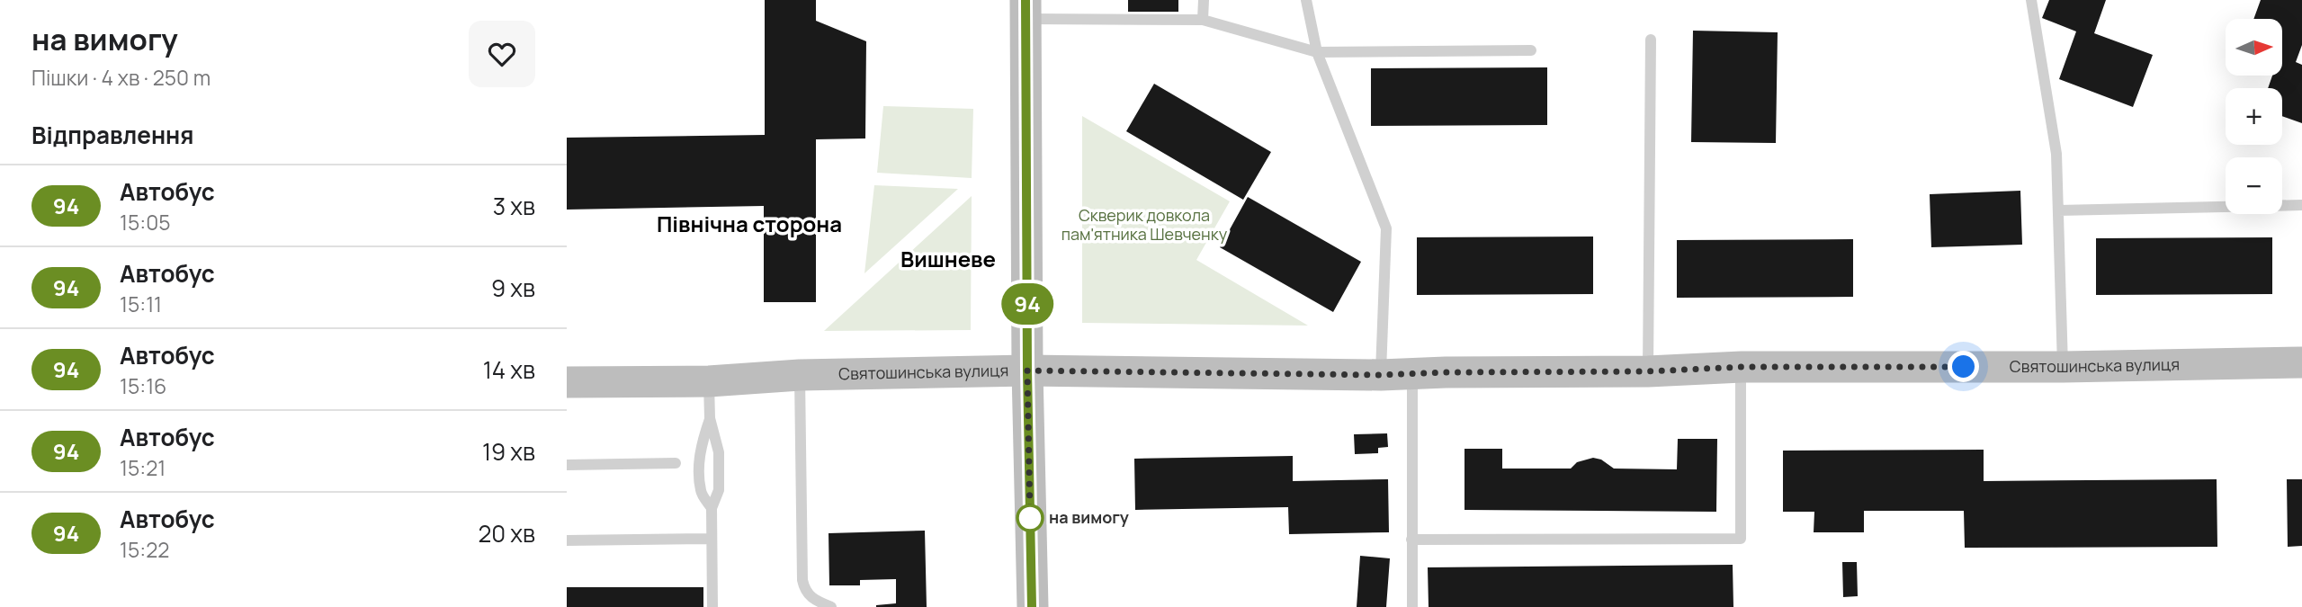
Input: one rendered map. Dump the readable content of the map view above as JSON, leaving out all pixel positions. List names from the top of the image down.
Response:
{
  "streets": {
    "street": ["Святошинська вулиця"]
  },
  "districts": ["Північна сторона", "Вишневе"],
  "parks": ["Скверик довкола пам'ятника Шевченку"],
  "places": ["на вимогу"],
  "lines": ["bus line 94"],
  "north": "right",
  "page": {
    "heading": [
      ["на вимогу", "Пішки · 4 хв · 250 m"],
      "Відправлення"
    ],
    "on_map": "94",
    "map_buttons": ["+", "−"],
    "list": [
      {
        "mark": "94",
        "name": "Автобус",
        "note": "15:05",
        "value": "3 хв"
      },
      {
        "mark": "94",
        "name": "Автобус",
        "note": "15:11",
        "value": "9 хв"
      },
      {
        "mark": "94",
        "name": "Автобус",
        "note": "15:16",
        "value": "14 хв"
      },
      {
        "mark": "94",
        "name": "Автобус",
        "note": "15:21",
        "value": "19 хв"
      },
      {
        "mark": "94",
        "name": "Автобус",
        "note": "15:22",
        "value": "20 хв"
      }
    ]
  }
}
